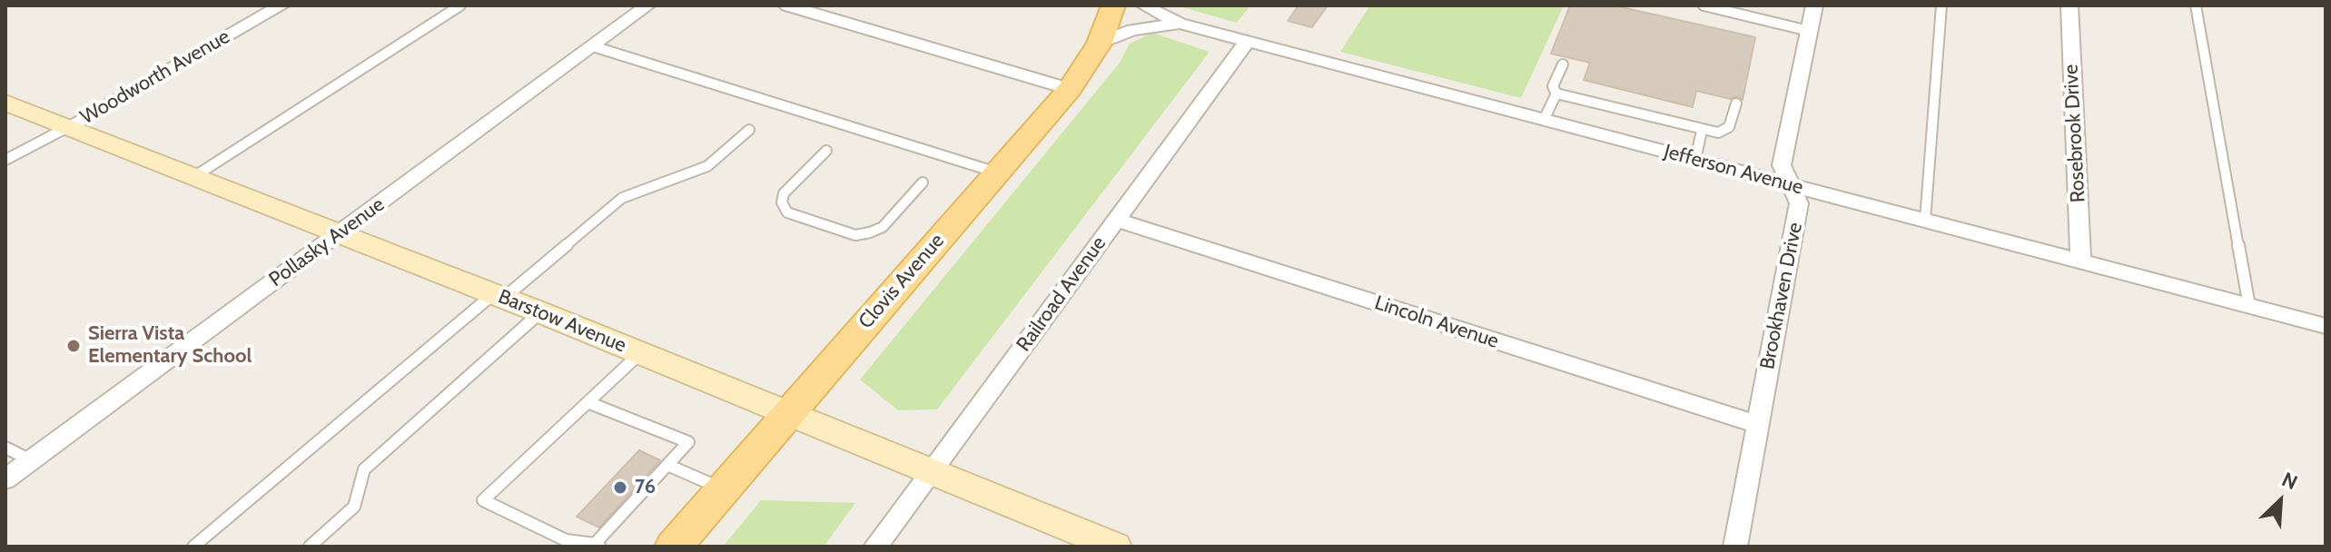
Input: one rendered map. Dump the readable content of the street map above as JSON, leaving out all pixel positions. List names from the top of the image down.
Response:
{
  "streets": {
    "main road": ["Clovis Avenue", "Barstow Avenue"],
    "street": [
      "Woodworth Avenue",
      "Rosebrook Drive",
      "Jefferson Avenue",
      "Pollasky Avenue",
      "Railroad Avenue",
      "Brookhaven Drive",
      "Lincoln Avenue"
    ]
  },
  "crossings": [
    ["Woodworth Avenue", "Barstow Avenue"],
    ["Rosebrook Drive", "Jefferson Avenue"],
    ["Jefferson Avenue", "Railroad Avenue"],
    ["Jefferson Avenue", "Brookhaven Drive"],
    ["Pollasky Avenue", "Barstow Avenue"],
    ["Clovis Avenue", "Barstow Avenue"],
    ["Railroad Avenue", "Barstow Avenue"],
    ["Railroad Avenue", "Lincoln Avenue"],
    ["Brookhaven Drive", "Lincoln Avenue"]
  ],
  "places": ["Sierra Vista Elementary School", "76"],
  "north": "top right"
}
